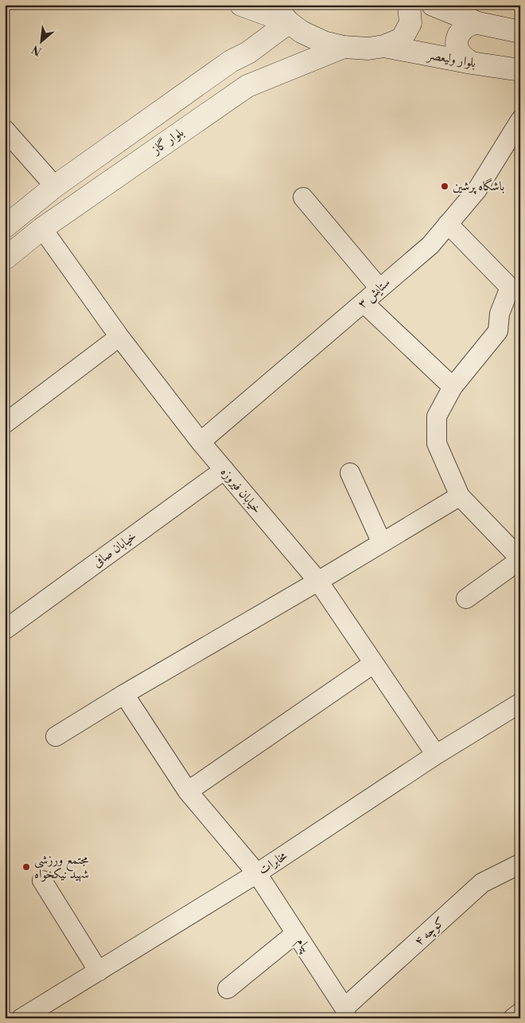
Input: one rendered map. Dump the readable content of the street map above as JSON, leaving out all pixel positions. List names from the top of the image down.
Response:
{
  "streets": {
    "street": [
      "بلوار ولیعصر",
      "بلوار گاز",
      "ستایش ۳",
      "خیابان فیروزه",
      "خیابان صافی",
      "مخابرات",
      "کوچه ۴",
      "پیام"
    ]
  },
  "crossings": [
    ["بلوار گاز", "خیابان فیروزه"],
    ["ستایش ۳", "خیابان فیروزه"],
    ["خیابان فیروزه", "خیابان صافی"],
    ["خیابان فیروزه", "مخابرات"],
    ["مخابرات", "پیام"],
    ["کوچه ۴", "پیام"]
  ],
  "places": ["باشگاه پرشین", "مجتمع ورزشی شهید نیکخواه"],
  "north": "bottom left"
}
